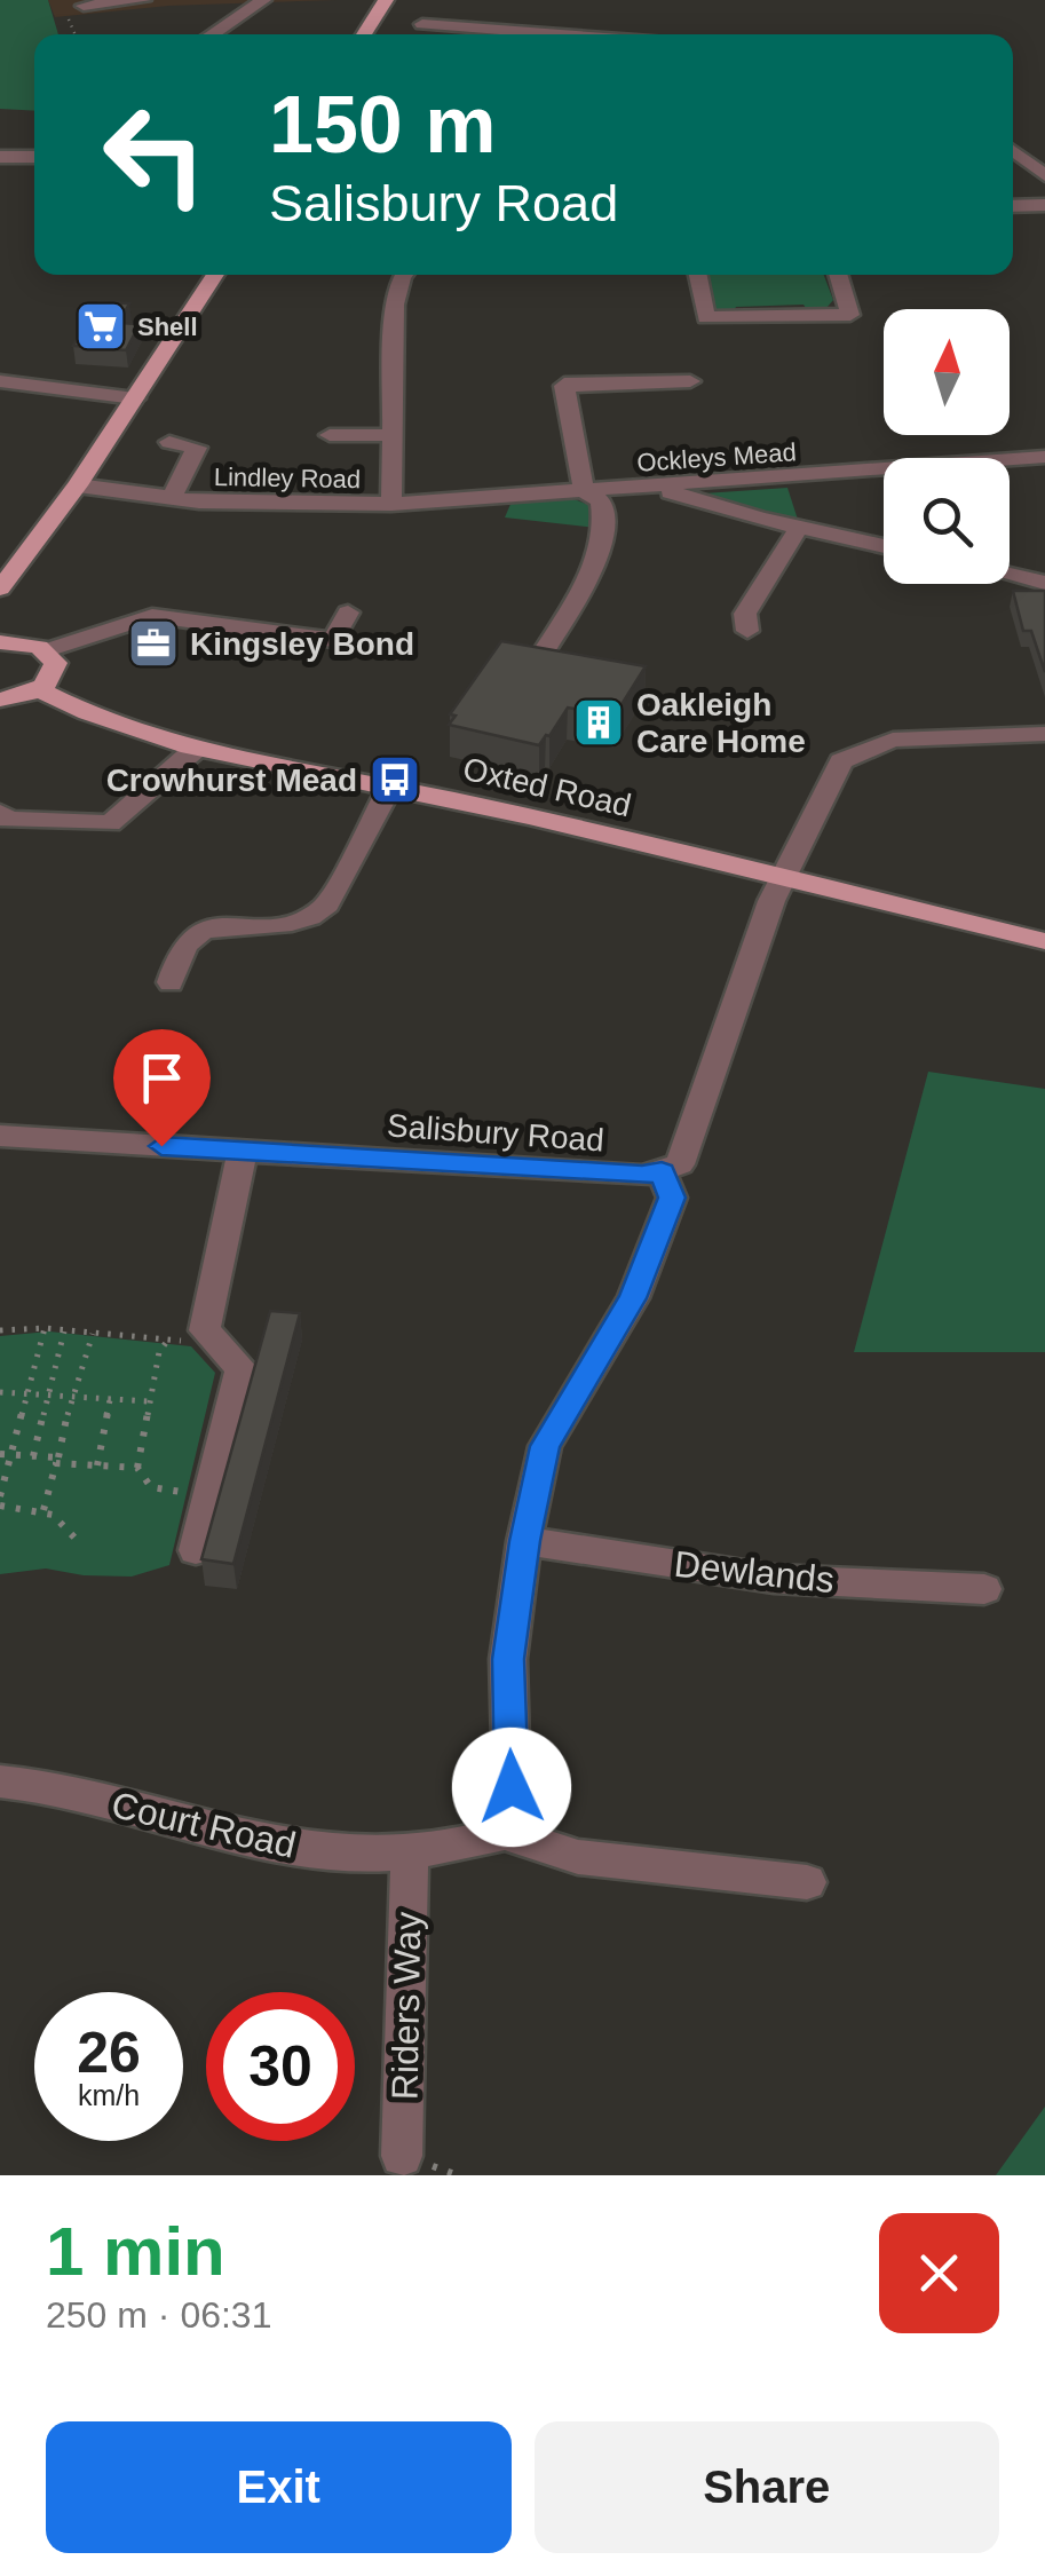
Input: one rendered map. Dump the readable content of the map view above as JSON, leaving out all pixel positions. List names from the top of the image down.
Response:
{
  "streets": {
    "main road": ["Oxted Road"],
    "street": [
      "Ockleys Mead",
      "Lindley Road",
      "Salisbury Road",
      "Dewlands",
      "Court Road",
      "Riders Way"
    ]
  },
  "crossings": [
    ["Ockleys Mead", "Lindley Road"],
    ["Court Road", "Riders Way"]
  ],
  "places": {
    "supermarket": ["Shell"],
    "office": ["Kingsley Bond"],
    "building": ["Oakleigh Care Home"],
    "bus stop": ["Crowhurst Mead"]
  },
  "north": "top",
  "page": {
    "turn": ["150 m", "Salisbury Road"],
    "speed": "26 km/h",
    "limit": "30",
    "heading": ["1 min", "250 m · 06:31"],
    "buttons": ["Exit", "Share"]
  }
}
